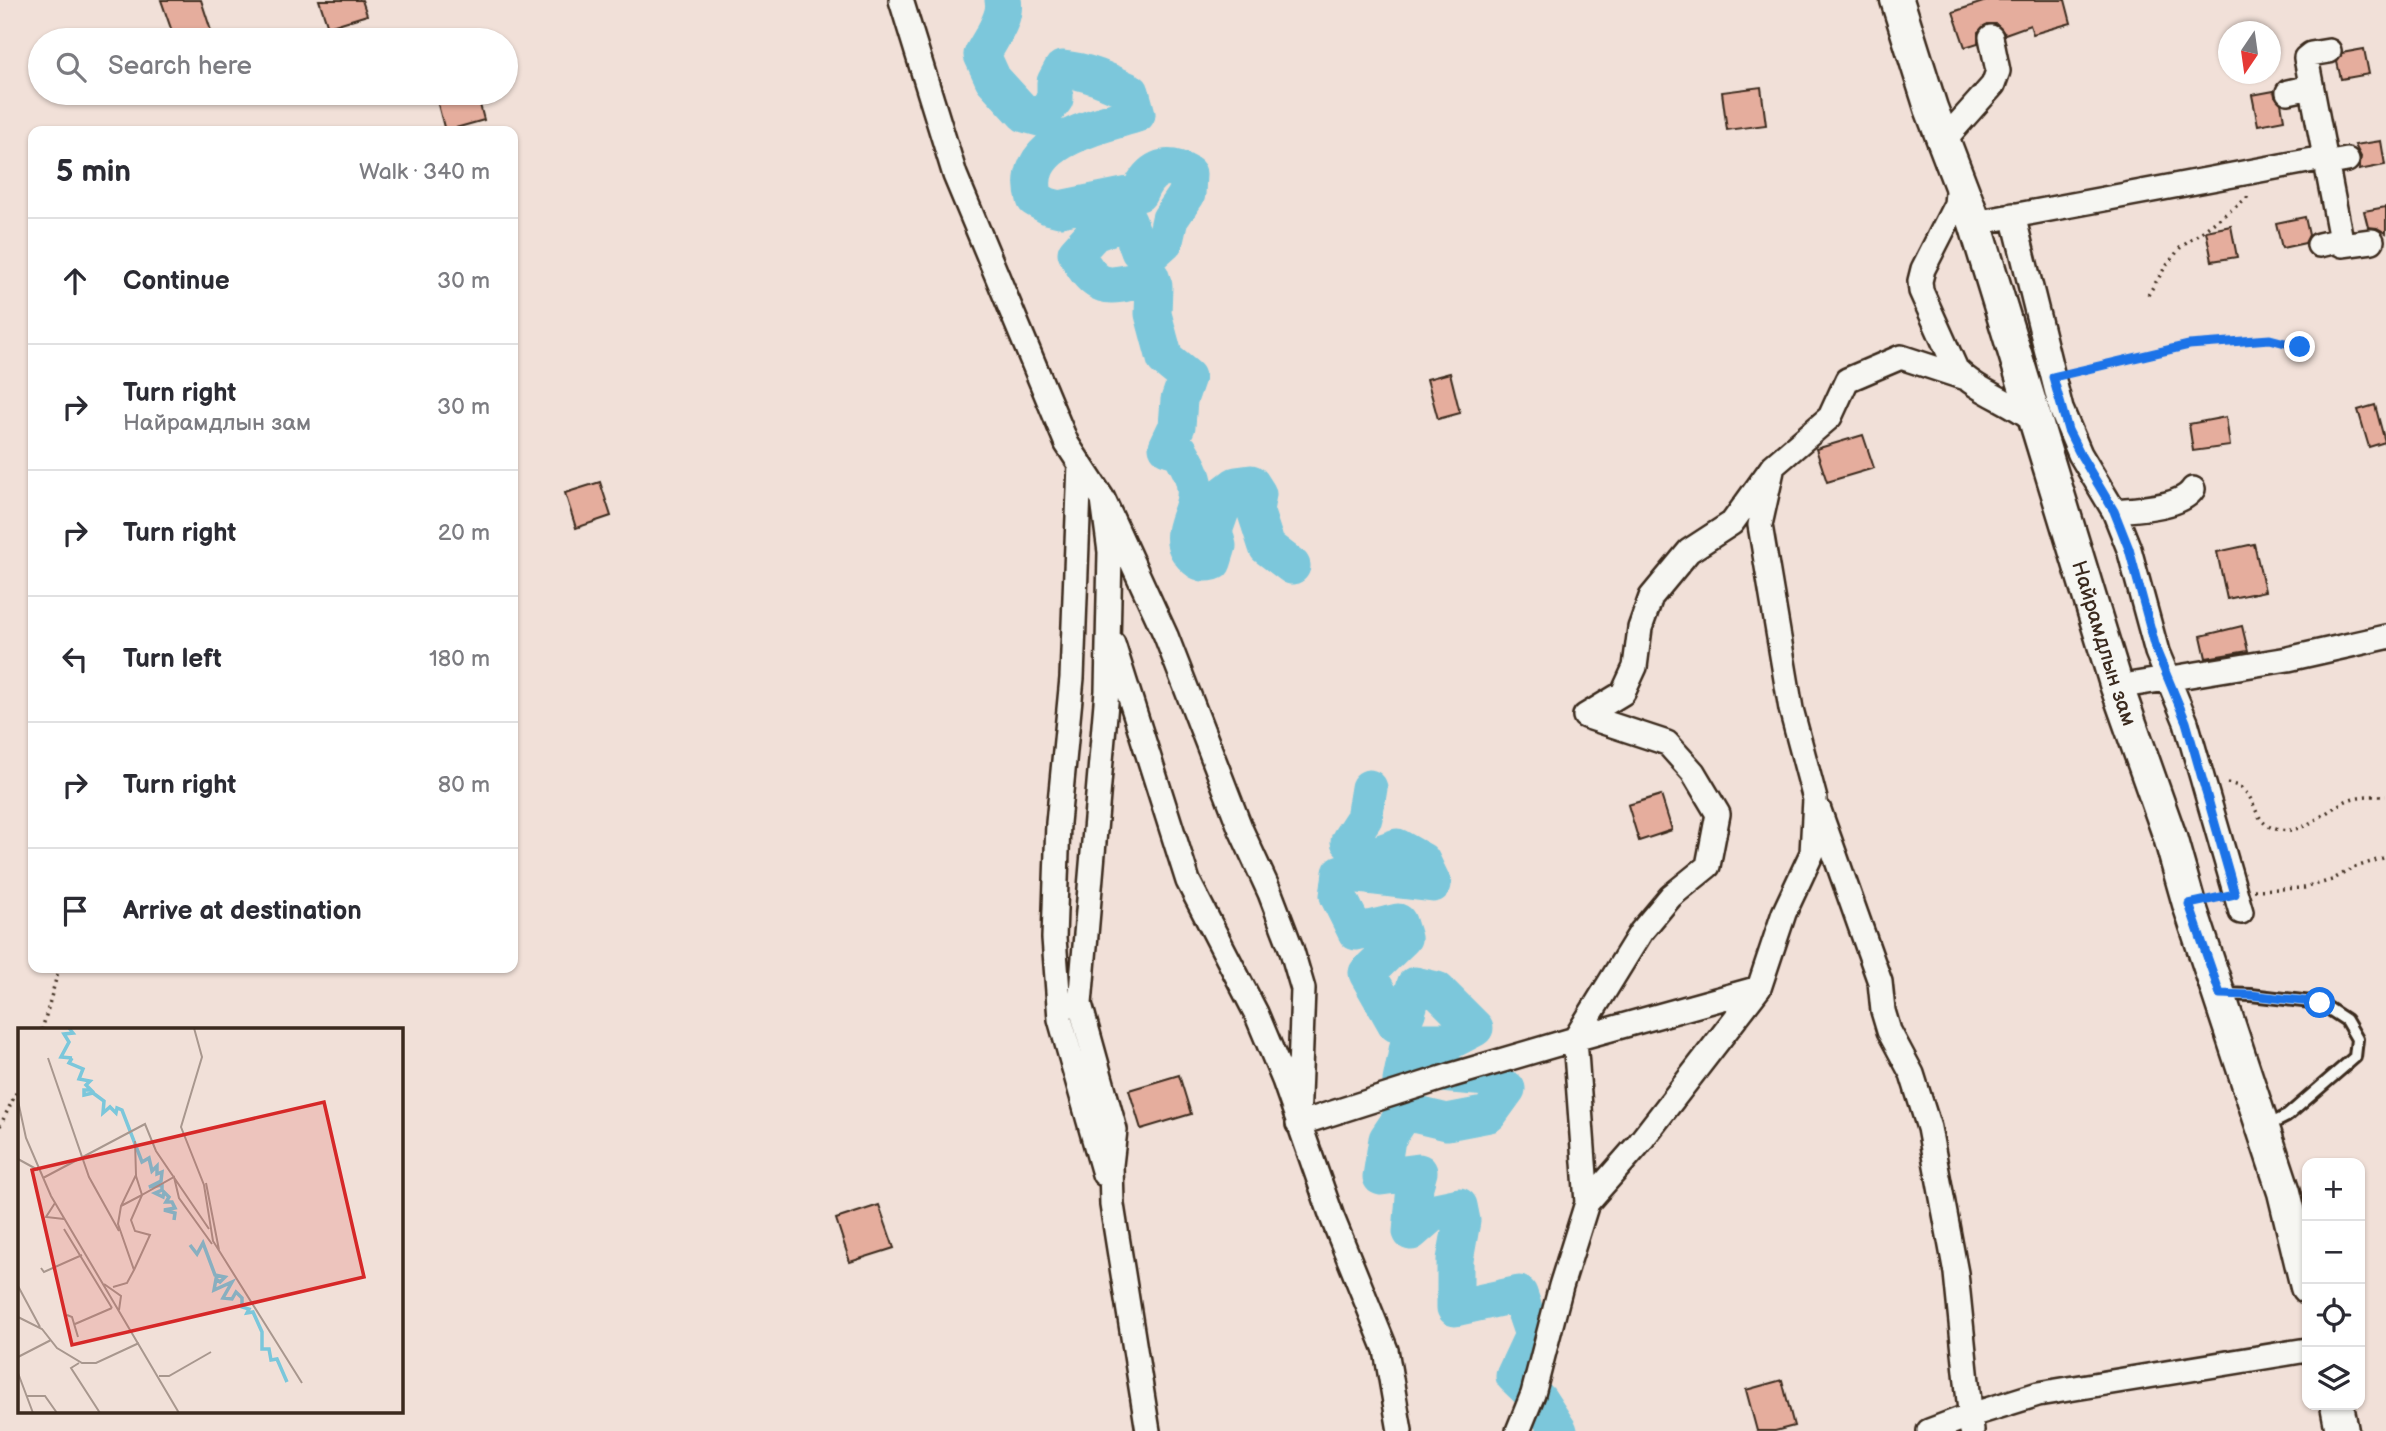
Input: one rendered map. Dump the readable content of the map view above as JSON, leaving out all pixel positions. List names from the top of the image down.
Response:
{
  "streets": {
    "main road": ["Найрамдлын зам"]
  },
  "north": "bottom",
  "page": {
    "search": "Search here",
    "heading": ["5 min", "Walk · 340 m"],
    "list": [
      ["Continue", "30 m"],
      ["Turn right", "Найрамдлын зам", "30 m"],
      ["Turn right", "20 m"],
      ["Turn left", "180 m"],
      ["Turn right", "80 m"],
      "Arrive at destination"
    ],
    "map_buttons": ["+", "−"]
  }
}
